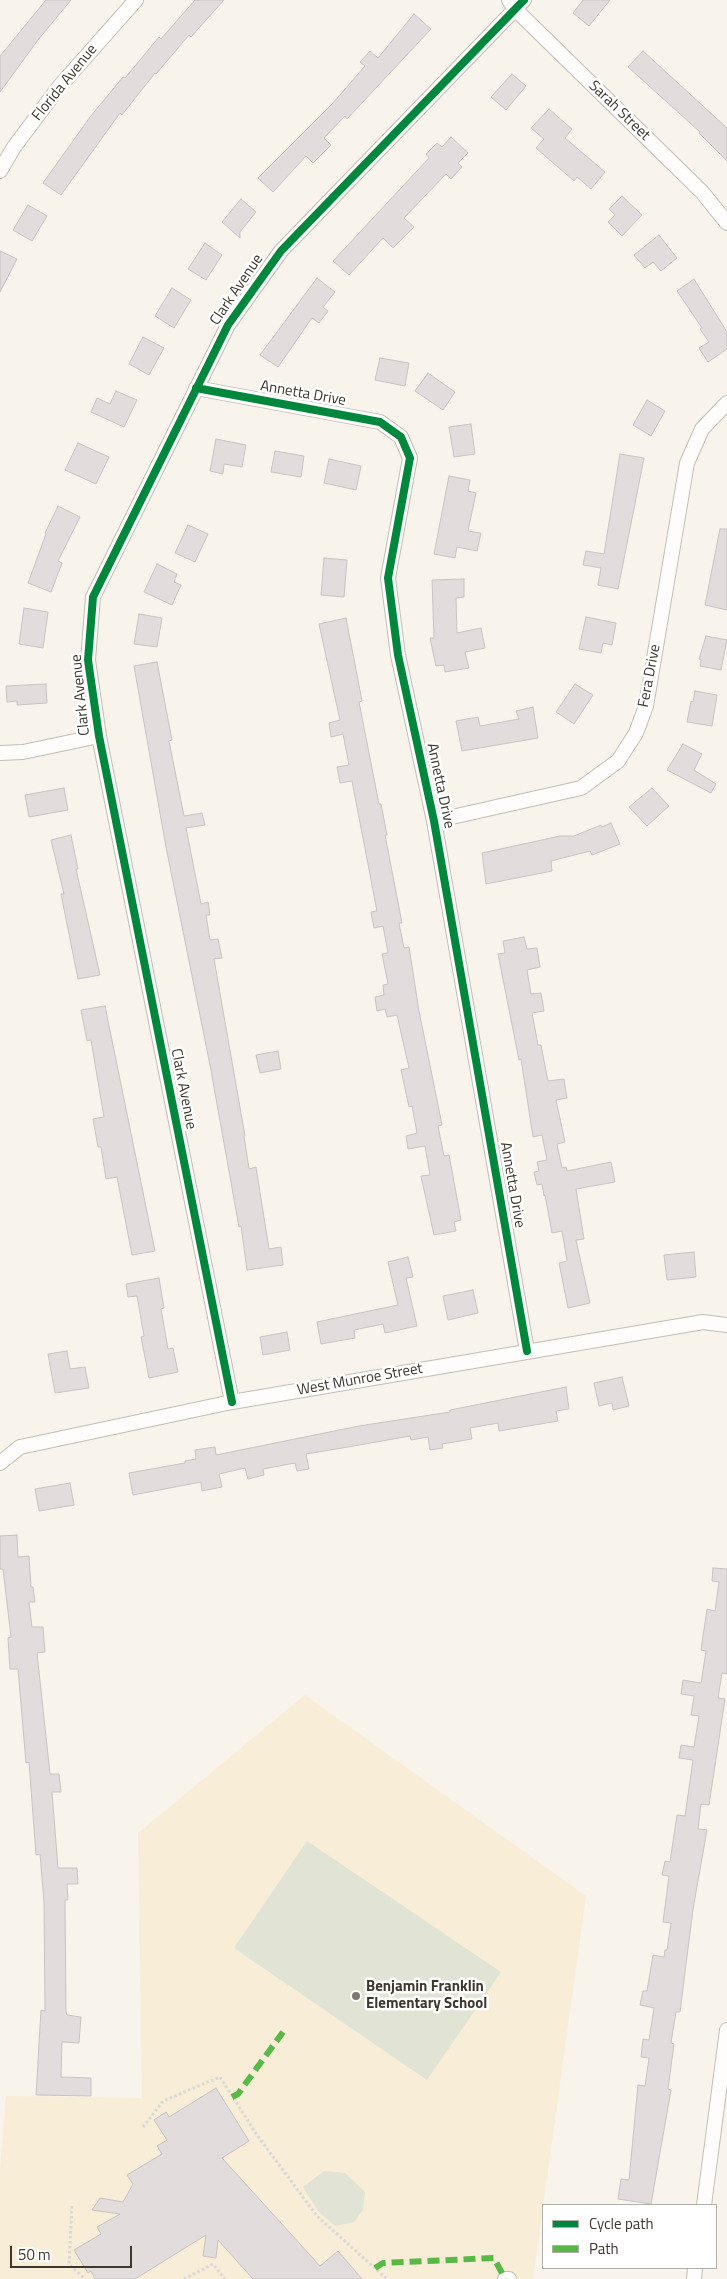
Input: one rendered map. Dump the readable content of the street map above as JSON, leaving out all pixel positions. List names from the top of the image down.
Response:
{
  "streets": {
    "street": [
      "Florida Avenue",
      "Sarah Street",
      "Clark Avenue",
      "Annetta Drive",
      "Fera Drive",
      "West Munroe Street"
    ]
  },
  "crossings": [
    ["Sarah Street", "Clark Avenue"],
    ["Clark Avenue", "Annetta Drive"],
    ["Clark Avenue", "West Munroe Street"],
    ["Annetta Drive", "Fera Drive"],
    ["Annetta Drive", "West Munroe Street"]
  ],
  "places": ["Benjamin Franklin Elementary School"],
  "legend": ["Cycle path", "Path"],
  "scale_bar": "50 m"
}
